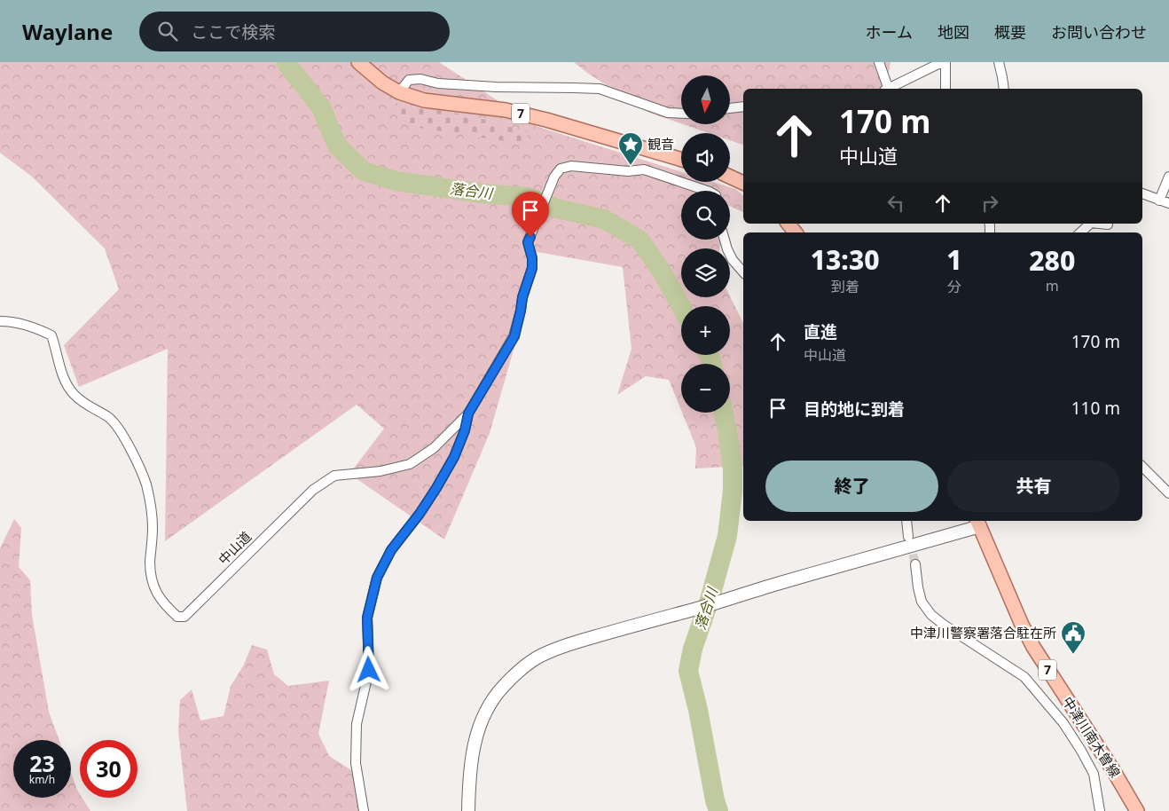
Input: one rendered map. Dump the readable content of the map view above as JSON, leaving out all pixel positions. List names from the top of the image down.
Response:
{
  "streets": {
    "main road": ["7", "中津川南木曽線"],
    "street": ["中山道"]
  },
  "water": ["落合川"],
  "places": {
    "place": ["観音"],
    "public building": ["中津川警察署落合駐在所"]
  },
  "north": "bottom",
  "page": {
    "header": "Waylane",
    "search": "ここで検索",
    "nav": [
      "ホーム",
      "地図",
      "概要",
      "お問い合わせ"
    ],
    "map_buttons": ["+", "−"],
    "turn": ["170 m", "中山道"],
    "eta": [
      "13:30",
      "到着",
      "1",
      "分",
      "280",
      "m"
    ],
    "list": [
      {
        "name": "直進",
        "note": "中山道",
        "value": "170 m"
      },
      {
        "name": "目的地に到着",
        "value": "110 m"
      }
    ],
    "buttons": ["終了", "共有"],
    "speed": "23 km/h",
    "limit": "30"
  }
}
